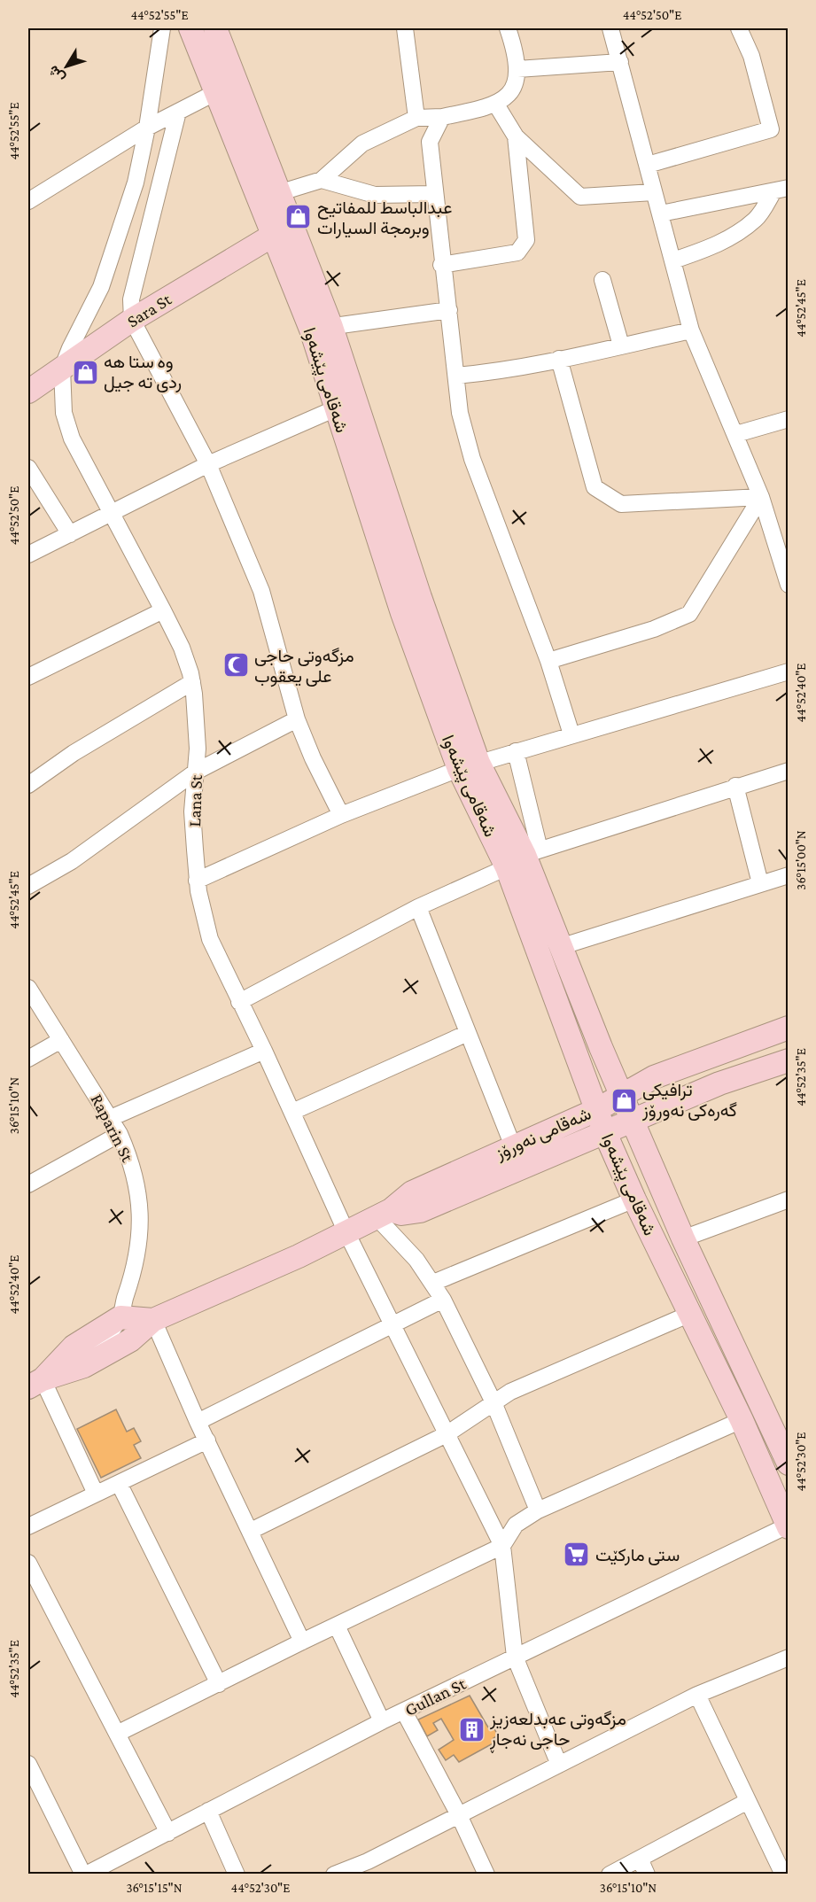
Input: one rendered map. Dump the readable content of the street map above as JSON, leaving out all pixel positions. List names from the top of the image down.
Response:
{
  "streets": {
    "main road": ["Sara St", "شەقامی پێشەوا", "شەقامی نەورۆز"],
    "street": ["Lana St", "Raparin St", "Gullan St"]
  },
  "crossings": [
    ["Sara St", "شەقامی پێشەوا"],
    ["Sara St", "Lana St"],
    ["شەقامی پێشەوا", "شەقامی نەورۆز"],
    ["شەقامی پێشەوا", "Gullan St"],
    ["Lana St", "شەقامی نەورۆز"],
    ["Raparin St", "شەقامی نەورۆز"]
  ],
  "places": {
    "shop": ["عبدالباسط للمفاتيح وبرمجة السيارات", "وه ستا هه ردى ته جيل", "ترافیکی گەرەکی نەورۆز"],
    "mosque": ["مزگەوتی حاجی علی یعقوب"],
    "supermarket": ["ستی مارکێت"],
    "building": ["مزگەوتی عەبدلعەزیز حاجی نەجاڕ"]
  },
  "north": "bottom left",
  "coordinates": [
    "44°52'55\"E",
    "44°52'50\"E",
    "44°52'45\"E",
    "44°52'40\"E",
    "36°15'00\"N",
    "44°52'35\"E",
    "36°15'10\"N",
    "44°52'30\"E",
    "36°15'15\"N"
  ]
}
